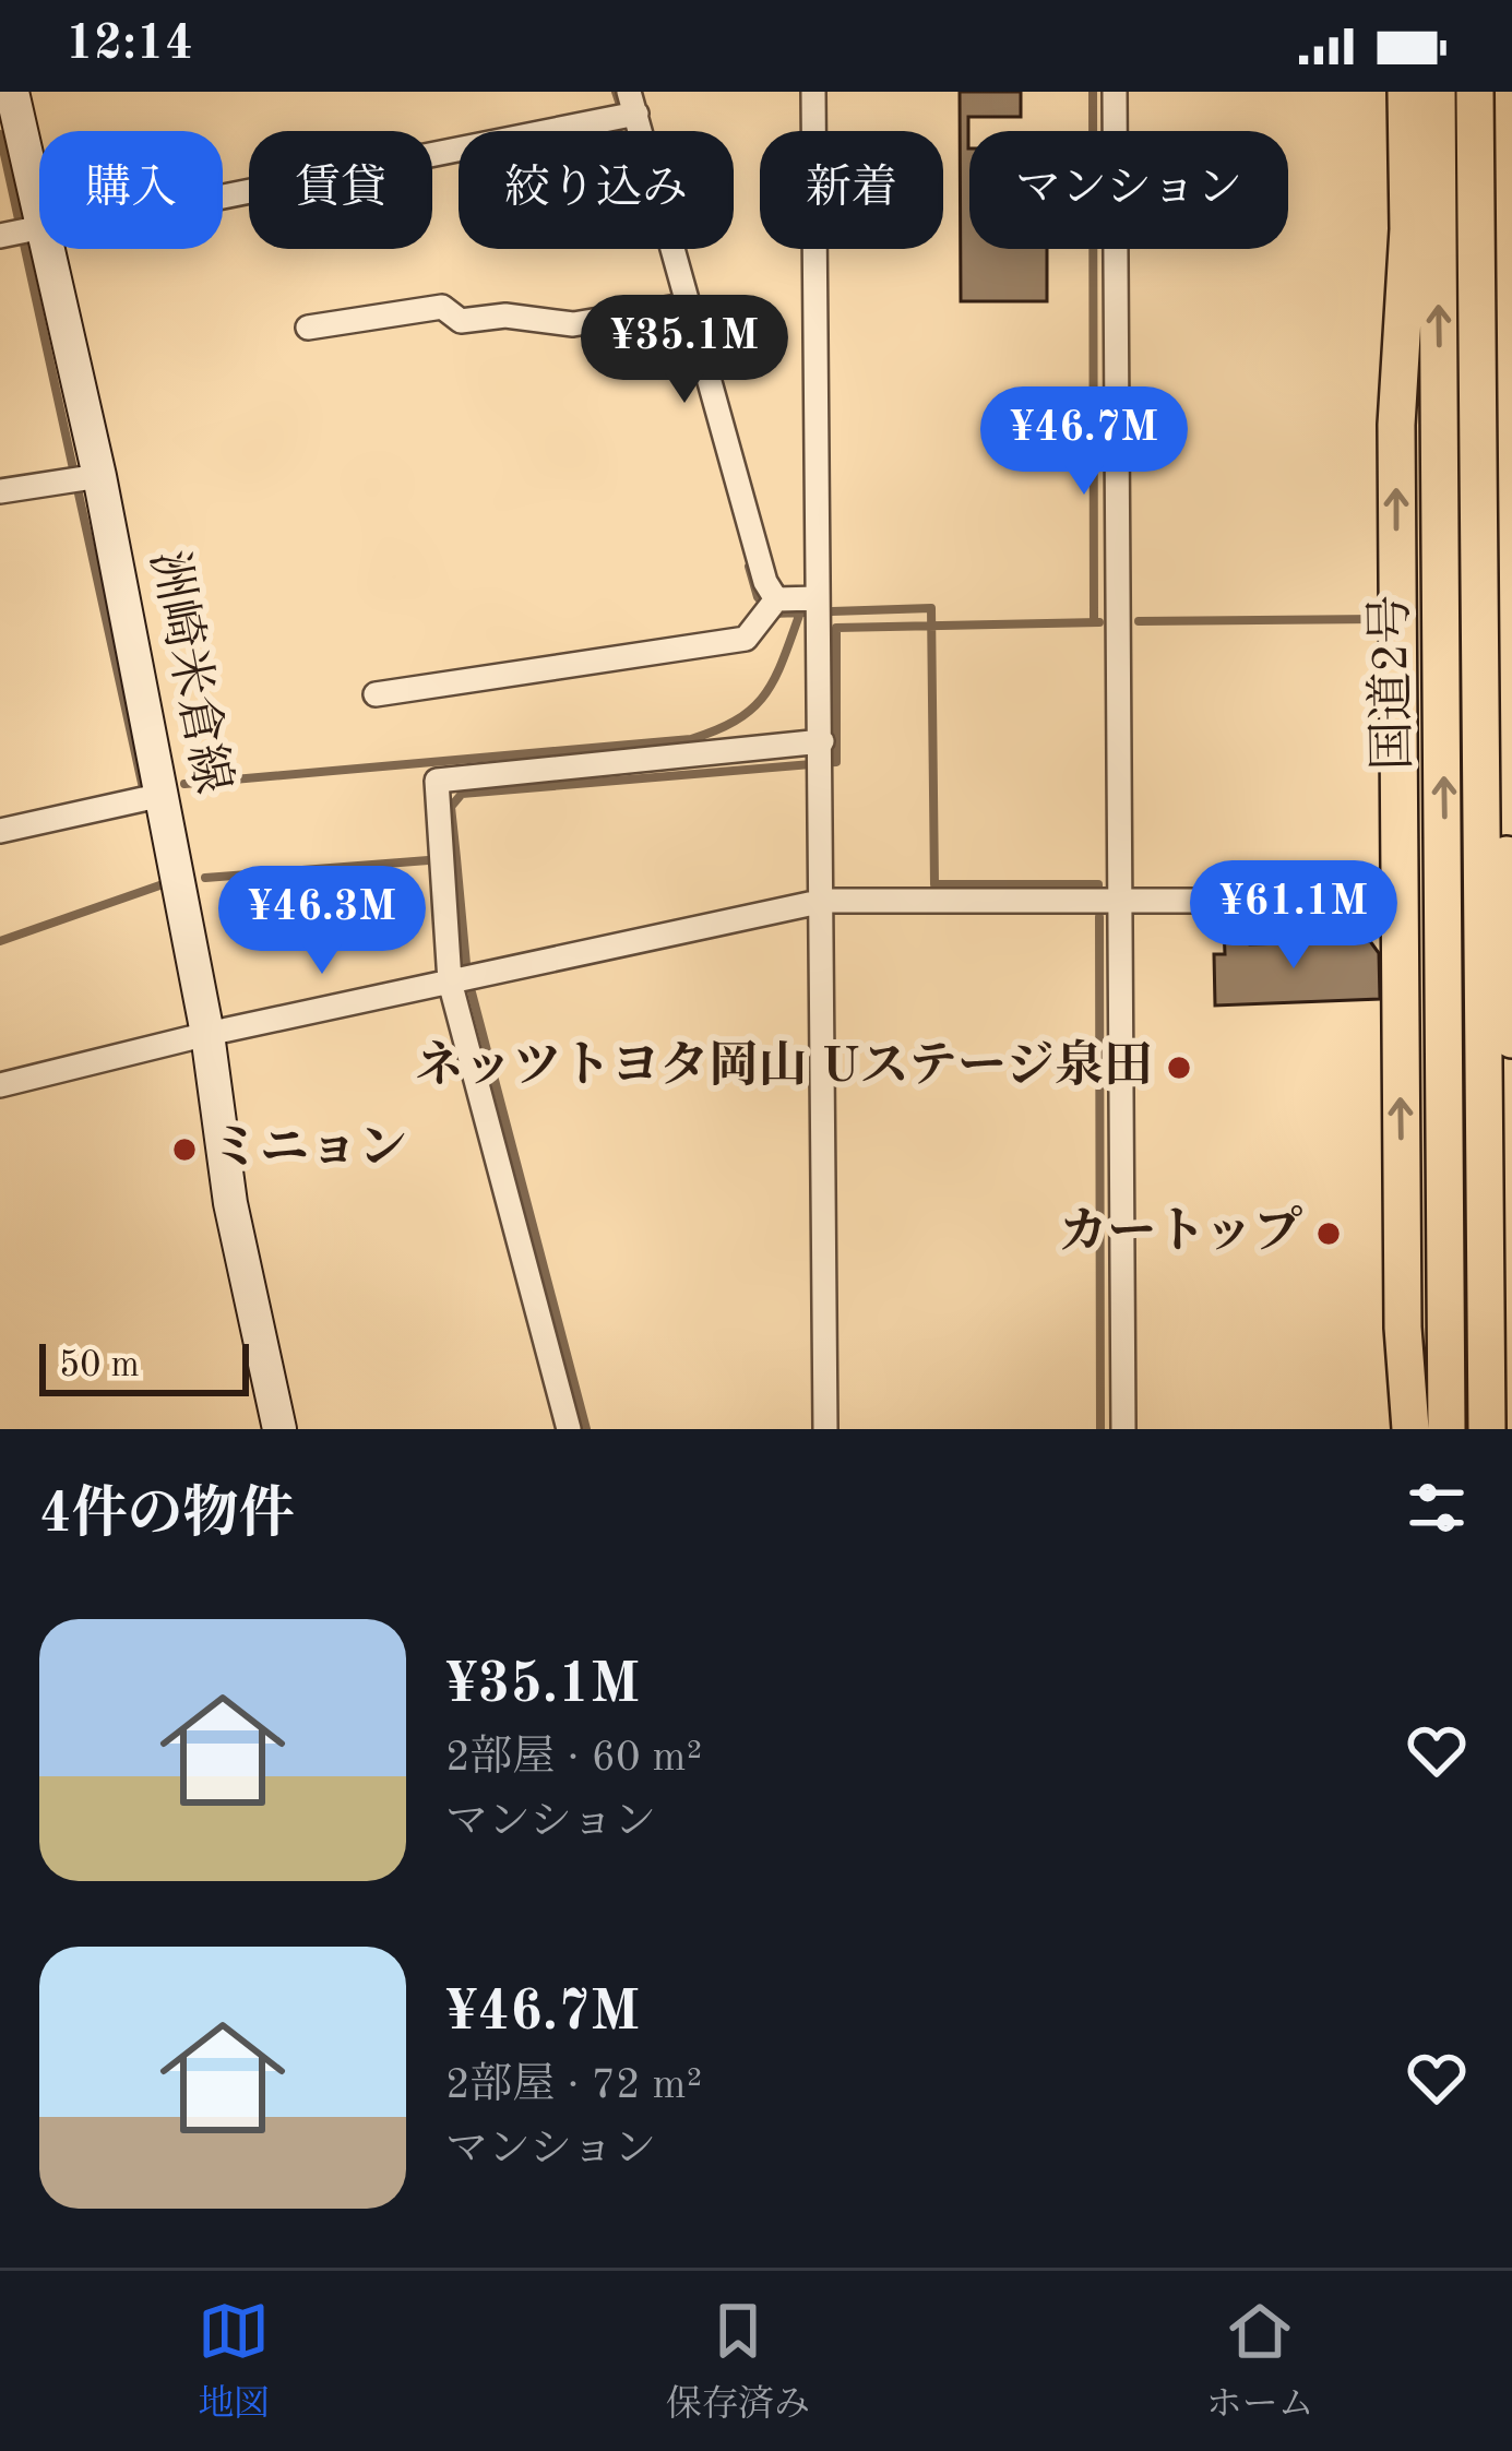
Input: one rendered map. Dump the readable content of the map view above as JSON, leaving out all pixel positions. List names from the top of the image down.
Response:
{
  "streets": {
    "highway": ["国道2号"],
    "main road": ["洲崎米倉線"]
  },
  "places": ["ネッツトヨタ岡山 Uステージ泉田", "ミニョン", "カートップ"],
  "scale_bar": "50 m",
  "page": {
    "status": "12:14",
    "chip": [
      "購入",
      "賃貸",
      "絞り込み",
      "新着",
      "マンション"
    ],
    "price": [
      "¥35.1M",
      "¥46.7M",
      "¥61.1M",
      "¥46.3M"
    ],
    "scale": "50 m",
    "heading": "4件の物件",
    "list": [
      {
        "name": "¥35.1M",
        "note": "2部屋 · 60 m² · マンション"
      },
      {
        "name": "¥46.7M",
        "note": "2部屋 · 72 m² · マンション"
      }
    ],
    "tabs": ["地図", "保存済み", "ホーム"]
  }
}
